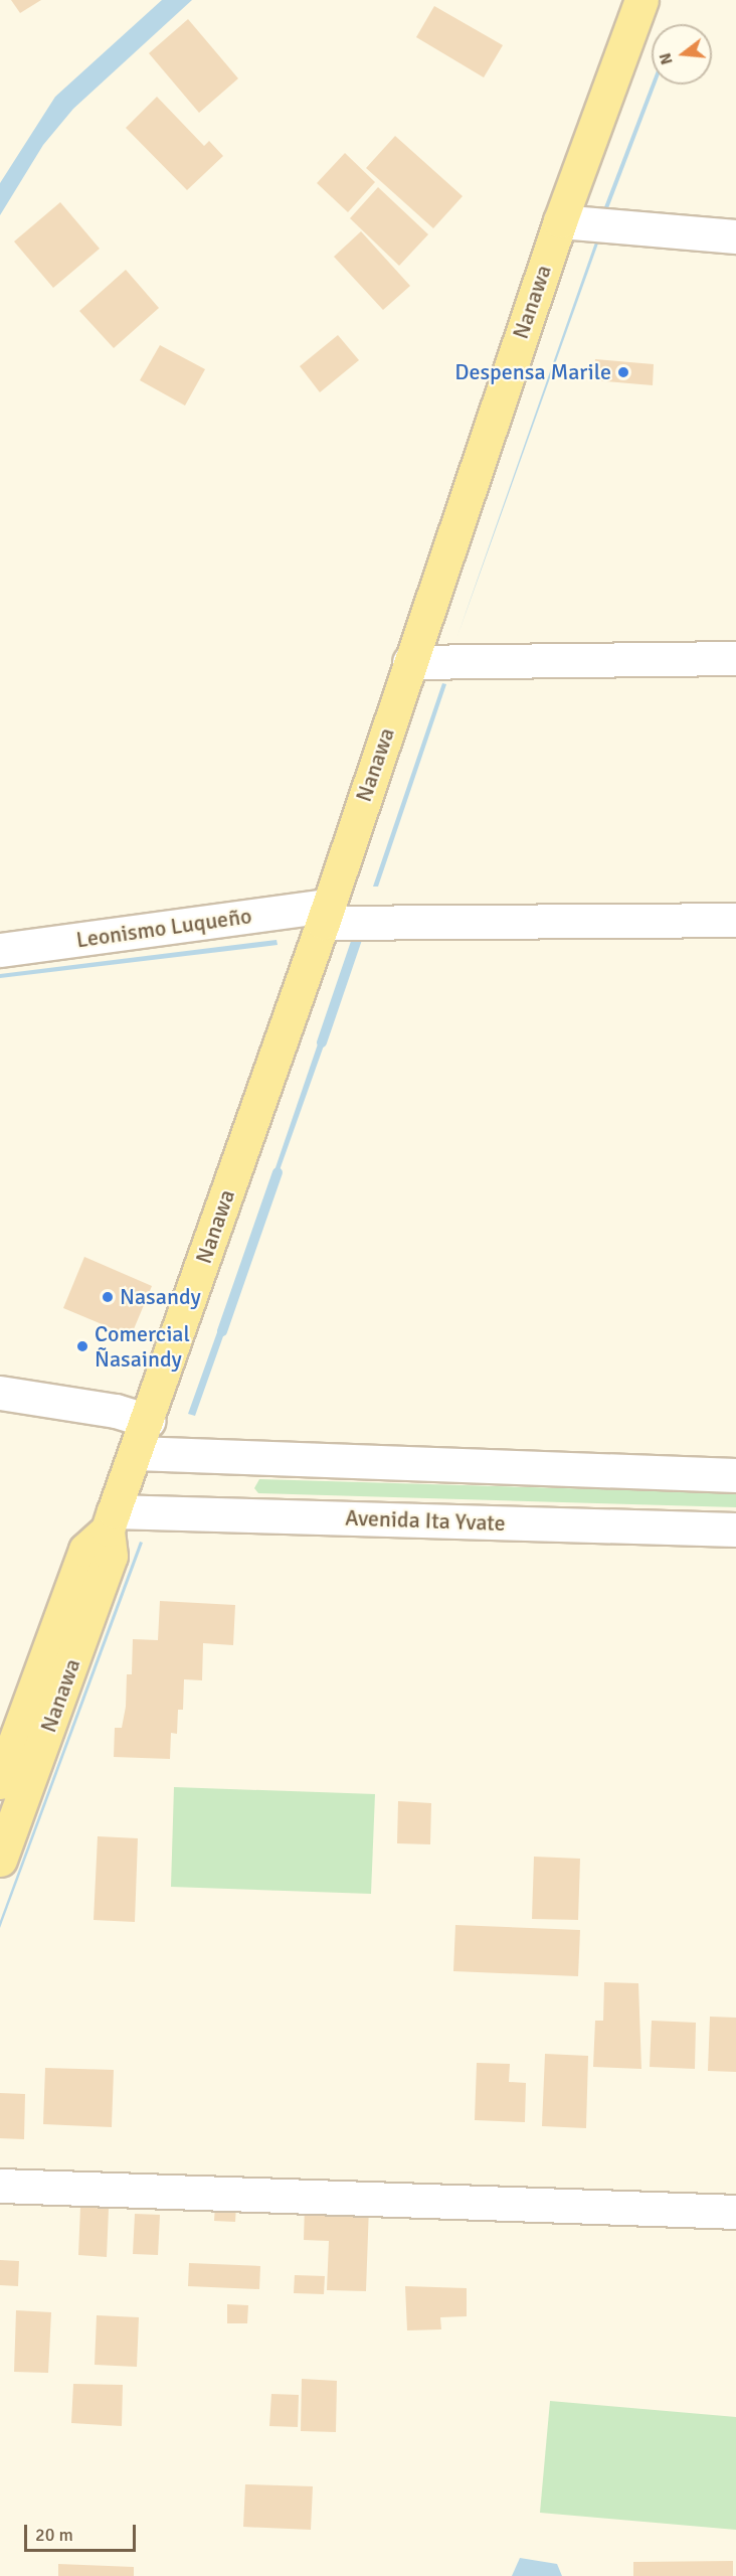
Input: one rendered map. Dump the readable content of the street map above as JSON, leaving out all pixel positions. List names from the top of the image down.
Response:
{
  "streets": {
    "main road": ["Nanawa"],
    "street": ["Leonismo Luqueño", "Avenida Ita Yvate"]
  },
  "crossings": [
    ["Nanawa", "Leonismo Luqueño"],
    ["Nanawa", "Avenida Ita Yvate"]
  ],
  "places": ["Despensa Marile", "Nasandy", "Comercial Ñasaindy"],
  "scale_bar": "20 m",
  "north": "left"
}
